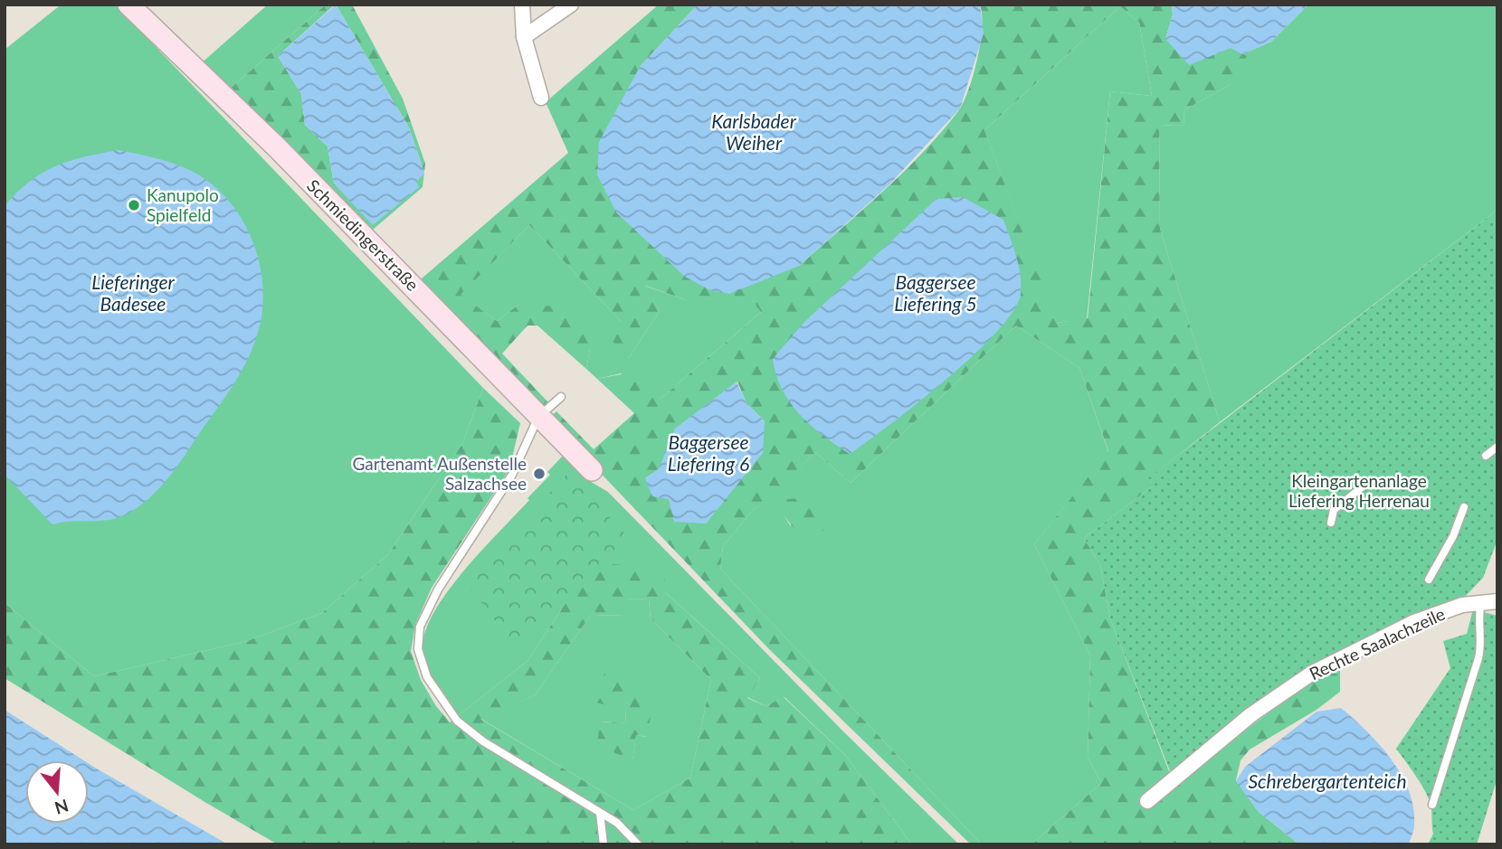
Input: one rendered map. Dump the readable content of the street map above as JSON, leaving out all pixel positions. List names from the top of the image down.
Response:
{
  "streets": {
    "street": ["Schmiedingerstraße", "Rechte Saalachzeile"]
  },
  "water": [
    "Karlsbader Weiher",
    "Lieferinger Badesee",
    "Baggersee Liefering 5",
    "Baggersee Liefering 6",
    "Schrebergartenteich"
  ],
  "parks": ["Kleingartenanlage Liefering Herrenau"],
  "places": ["Kanupolo Spielfeld", "Gartenamt Außenstelle Salzachsee"],
  "north": "bottom"
}
